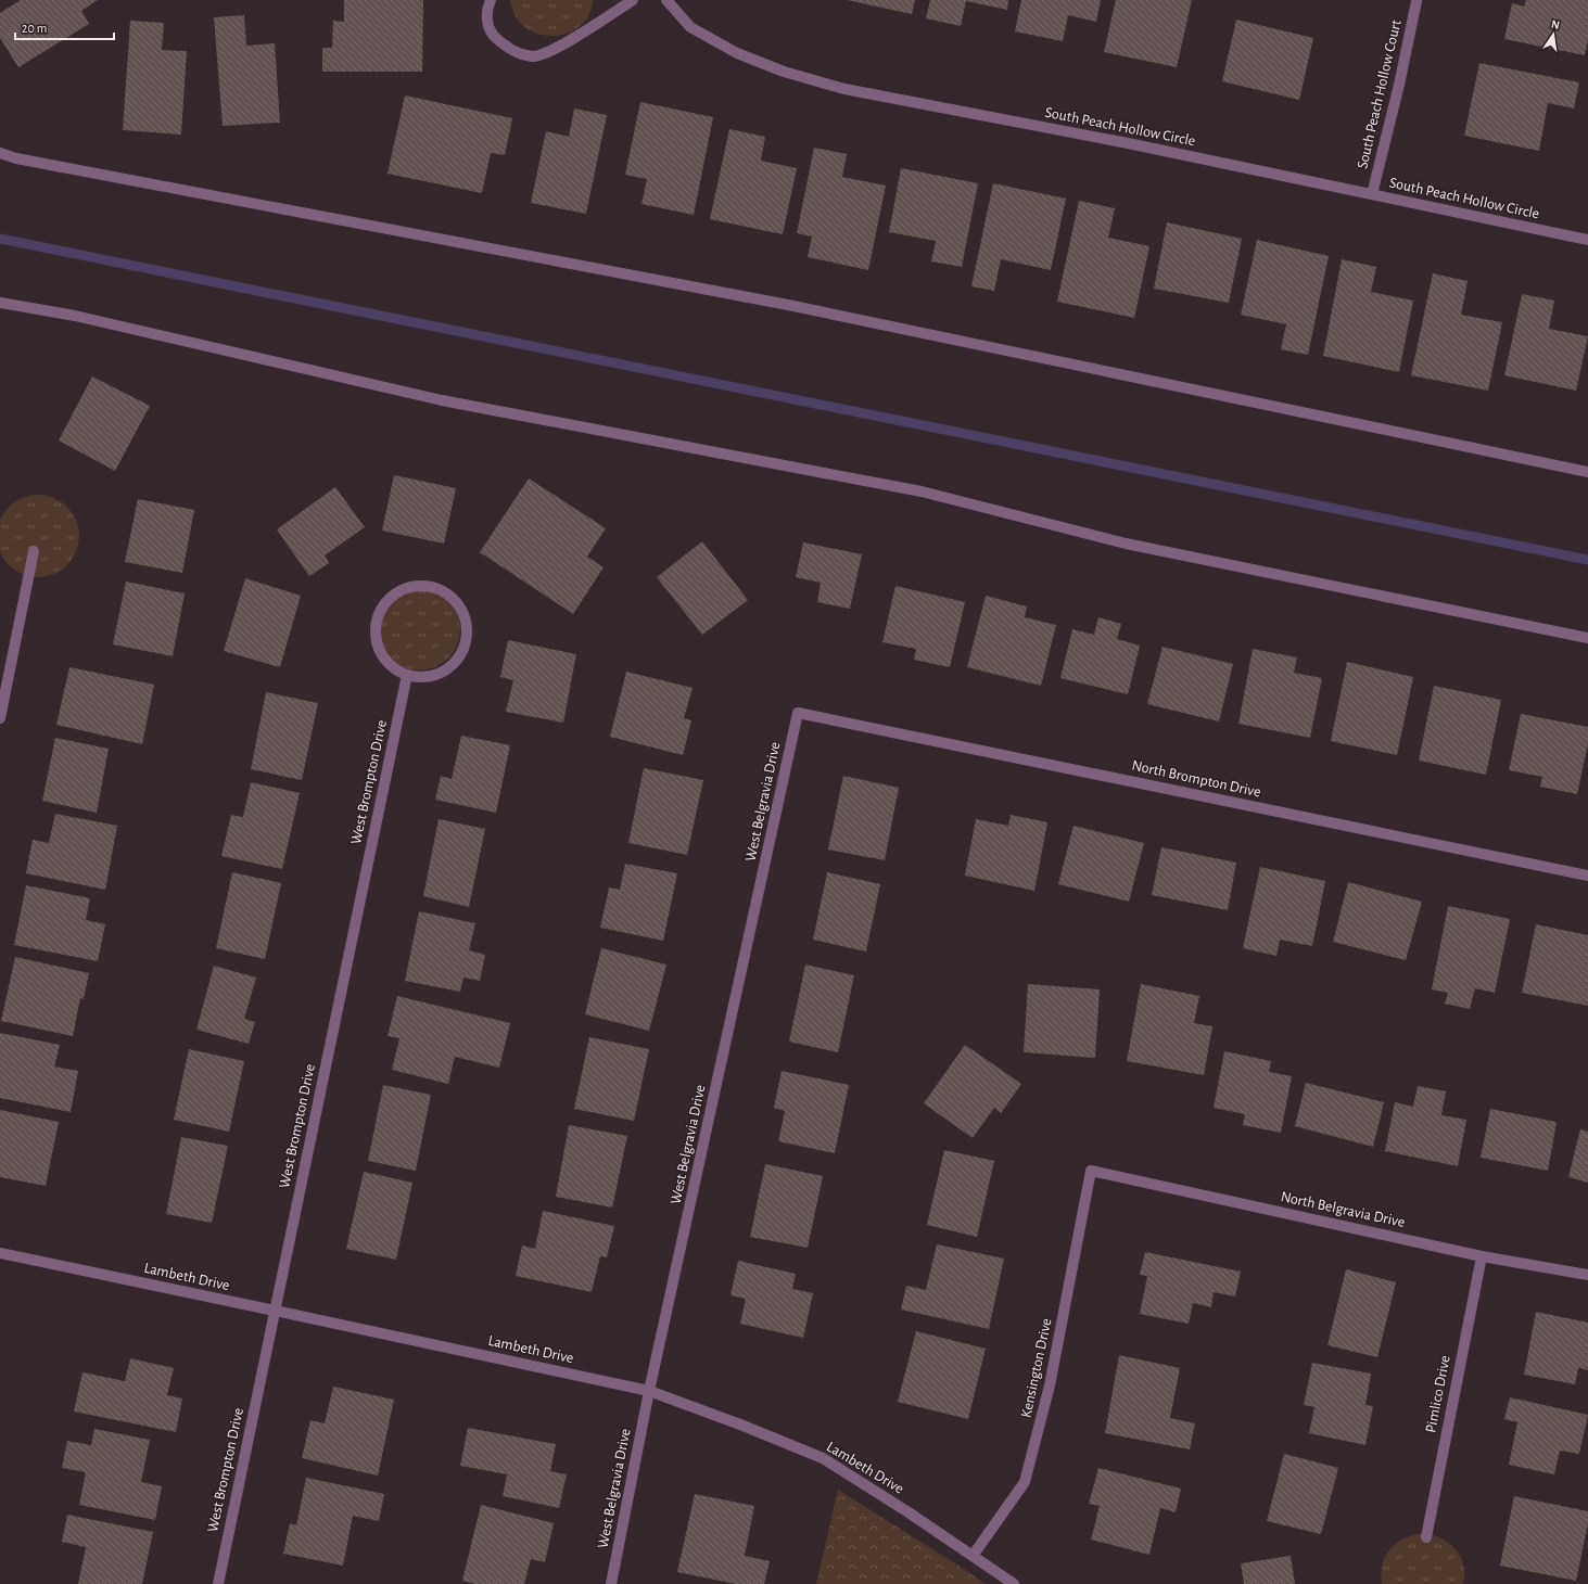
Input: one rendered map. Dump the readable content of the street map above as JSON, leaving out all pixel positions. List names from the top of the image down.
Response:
{
  "streets": {
    "street": [
      "South Peach Hollow Court",
      "South Peach Hollow Circle",
      "North Brompton Drive",
      "West Brompton Drive",
      "West Belgravia Drive",
      "North Belgravia Drive",
      "Lambeth Drive",
      "Kensington Drive",
      "Pimlico Drive"
    ]
  },
  "crossings": [
    ["South Peach Hollow Court", "South Peach Hollow Circle"],
    ["North Brompton Drive", "West Belgravia Drive"],
    ["West Brompton Drive", "Lambeth Drive"],
    ["West Belgravia Drive", "Lambeth Drive"],
    ["North Belgravia Drive", "Kensington Drive"],
    ["North Belgravia Drive", "Pimlico Drive"],
    ["Lambeth Drive", "Kensington Drive"]
  ],
  "scale_bar": "20 m",
  "north": "top"
}
